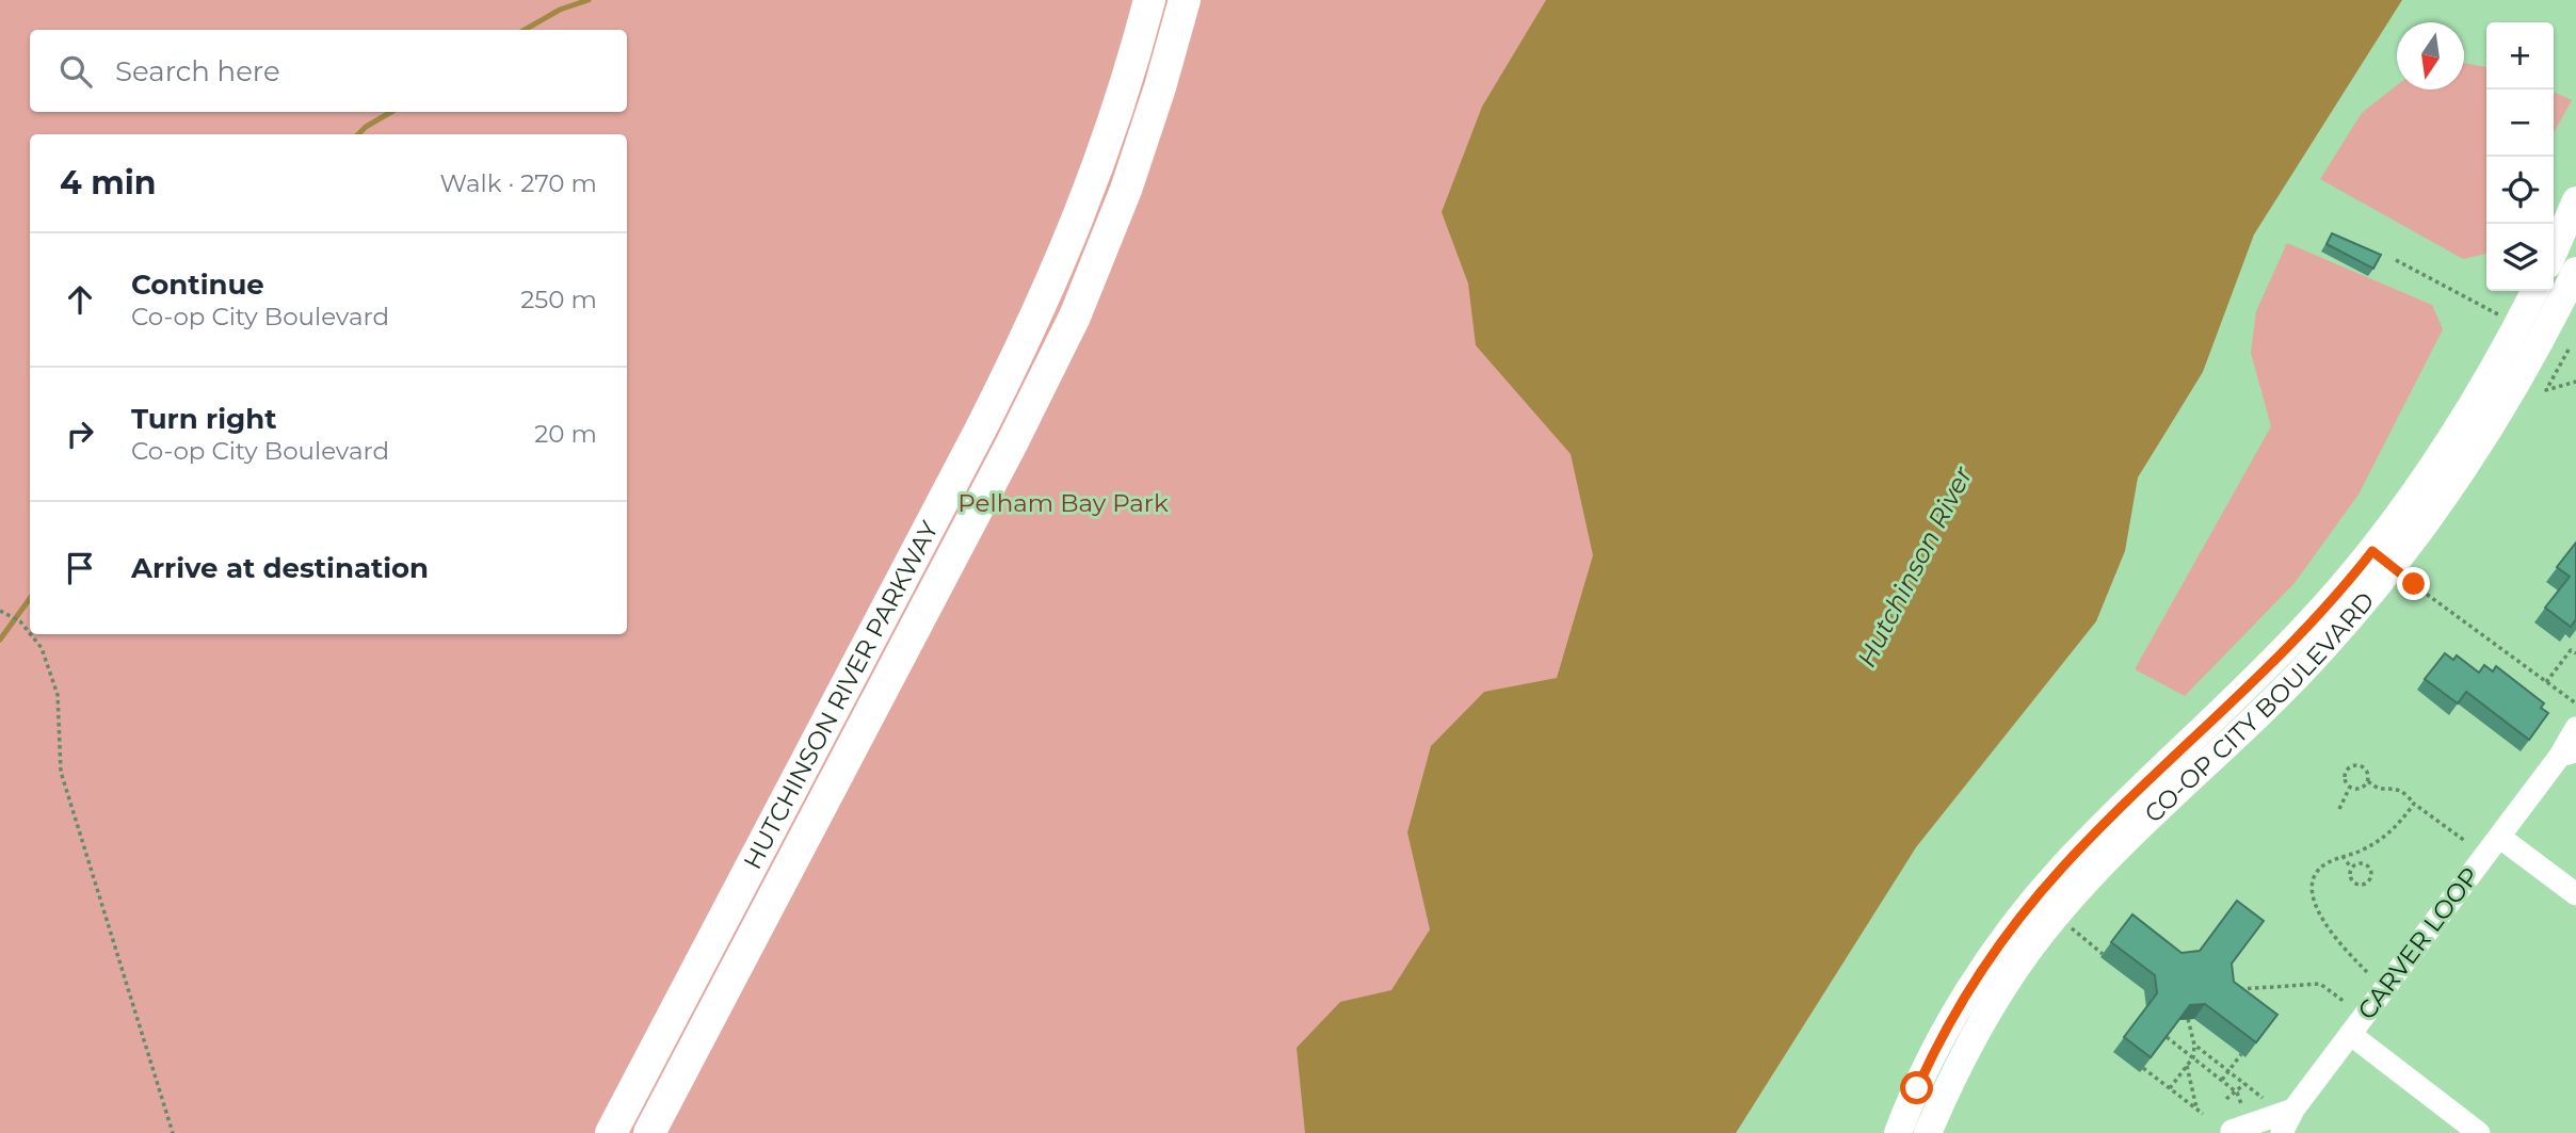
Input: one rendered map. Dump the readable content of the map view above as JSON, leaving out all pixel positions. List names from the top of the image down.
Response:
{
  "streets": {
    "highway": ["HUTCHINSON RIVER PARKWAY"],
    "main road": ["CO-OP CITY BOULEVARD"],
    "street": ["CARVER LOOP"]
  },
  "water": ["Hutchinson River"],
  "parks": ["Pelham Bay Park"],
  "north": "bottom",
  "page": {
    "map_buttons": ["+", "−"],
    "search": "Search here",
    "heading": ["4 min", "Walk · 270 m"],
    "list": [
      ["Continue", "Co-op City Boulevard", "250 m"],
      ["Turn right", "Co-op City Boulevard", "20 m"],
      "Arrive at destination"
    ]
  }
}
